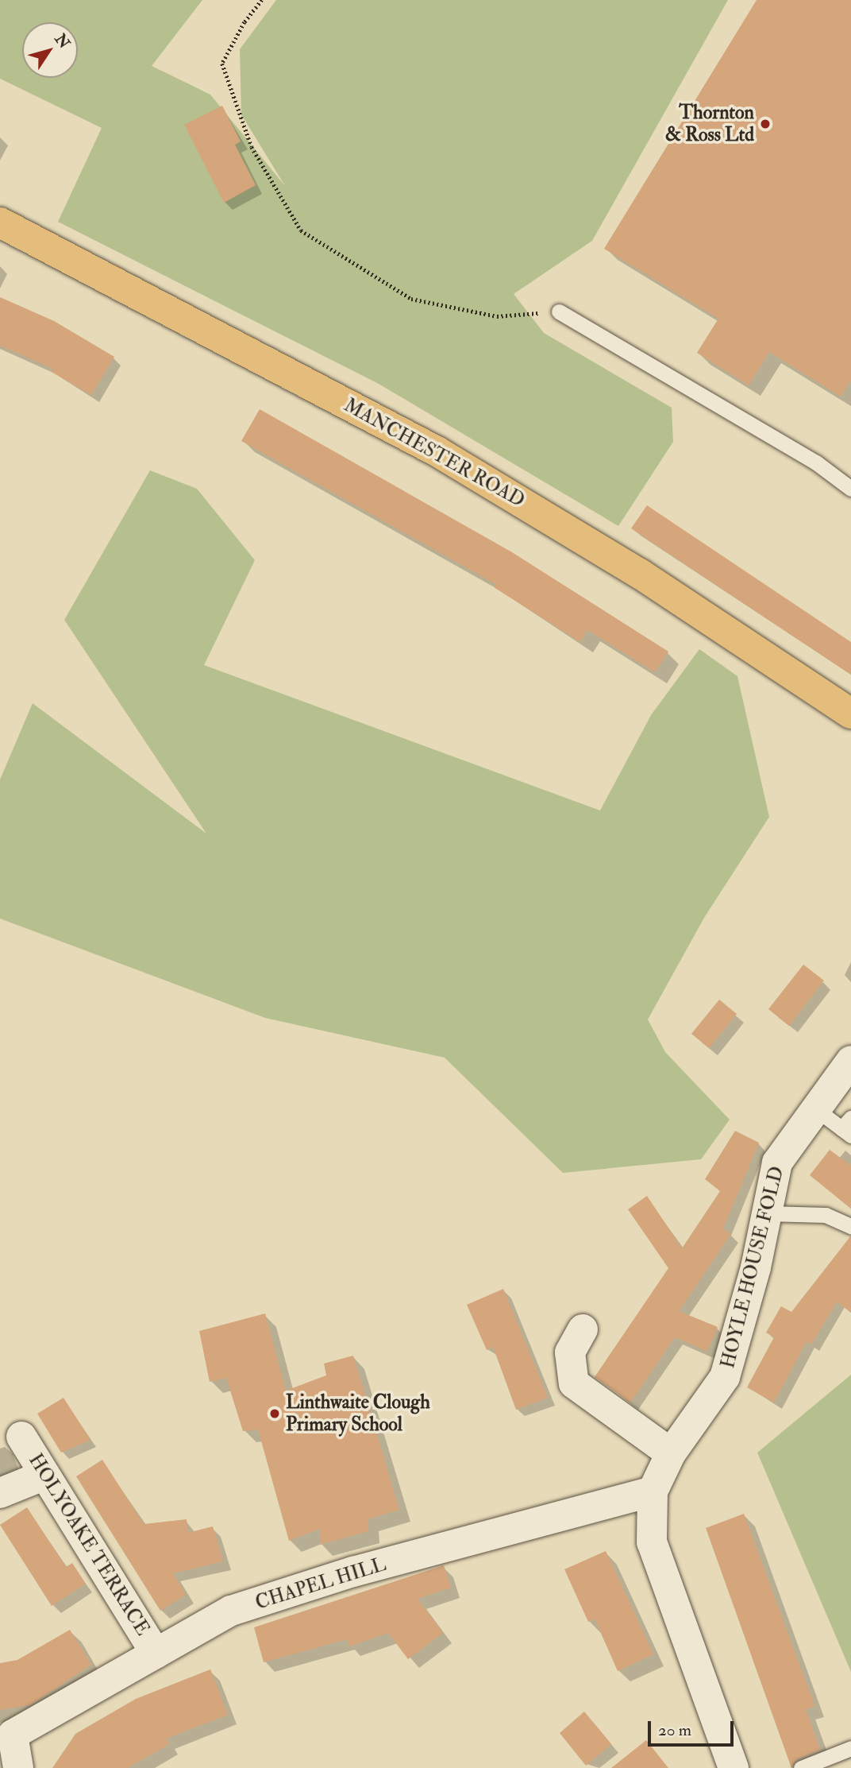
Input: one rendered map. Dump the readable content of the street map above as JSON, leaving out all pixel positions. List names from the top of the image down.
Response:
{
  "streets": {
    "main road": ["MANCHESTER ROAD"],
    "street": ["HOYLE HOUSE FOLD", "HOLYOAKE TERRACE", "CHAPEL HILL"]
  },
  "crossings": [
    ["HOYLE HOUSE FOLD", "CHAPEL HILL"],
    ["HOLYOAKE TERRACE", "CHAPEL HILL"]
  ],
  "places": ["Thornton & Ross Ltd", "Linthwaite Clough Primary School"],
  "scale_bar": "20 m",
  "north": "top right"
}
